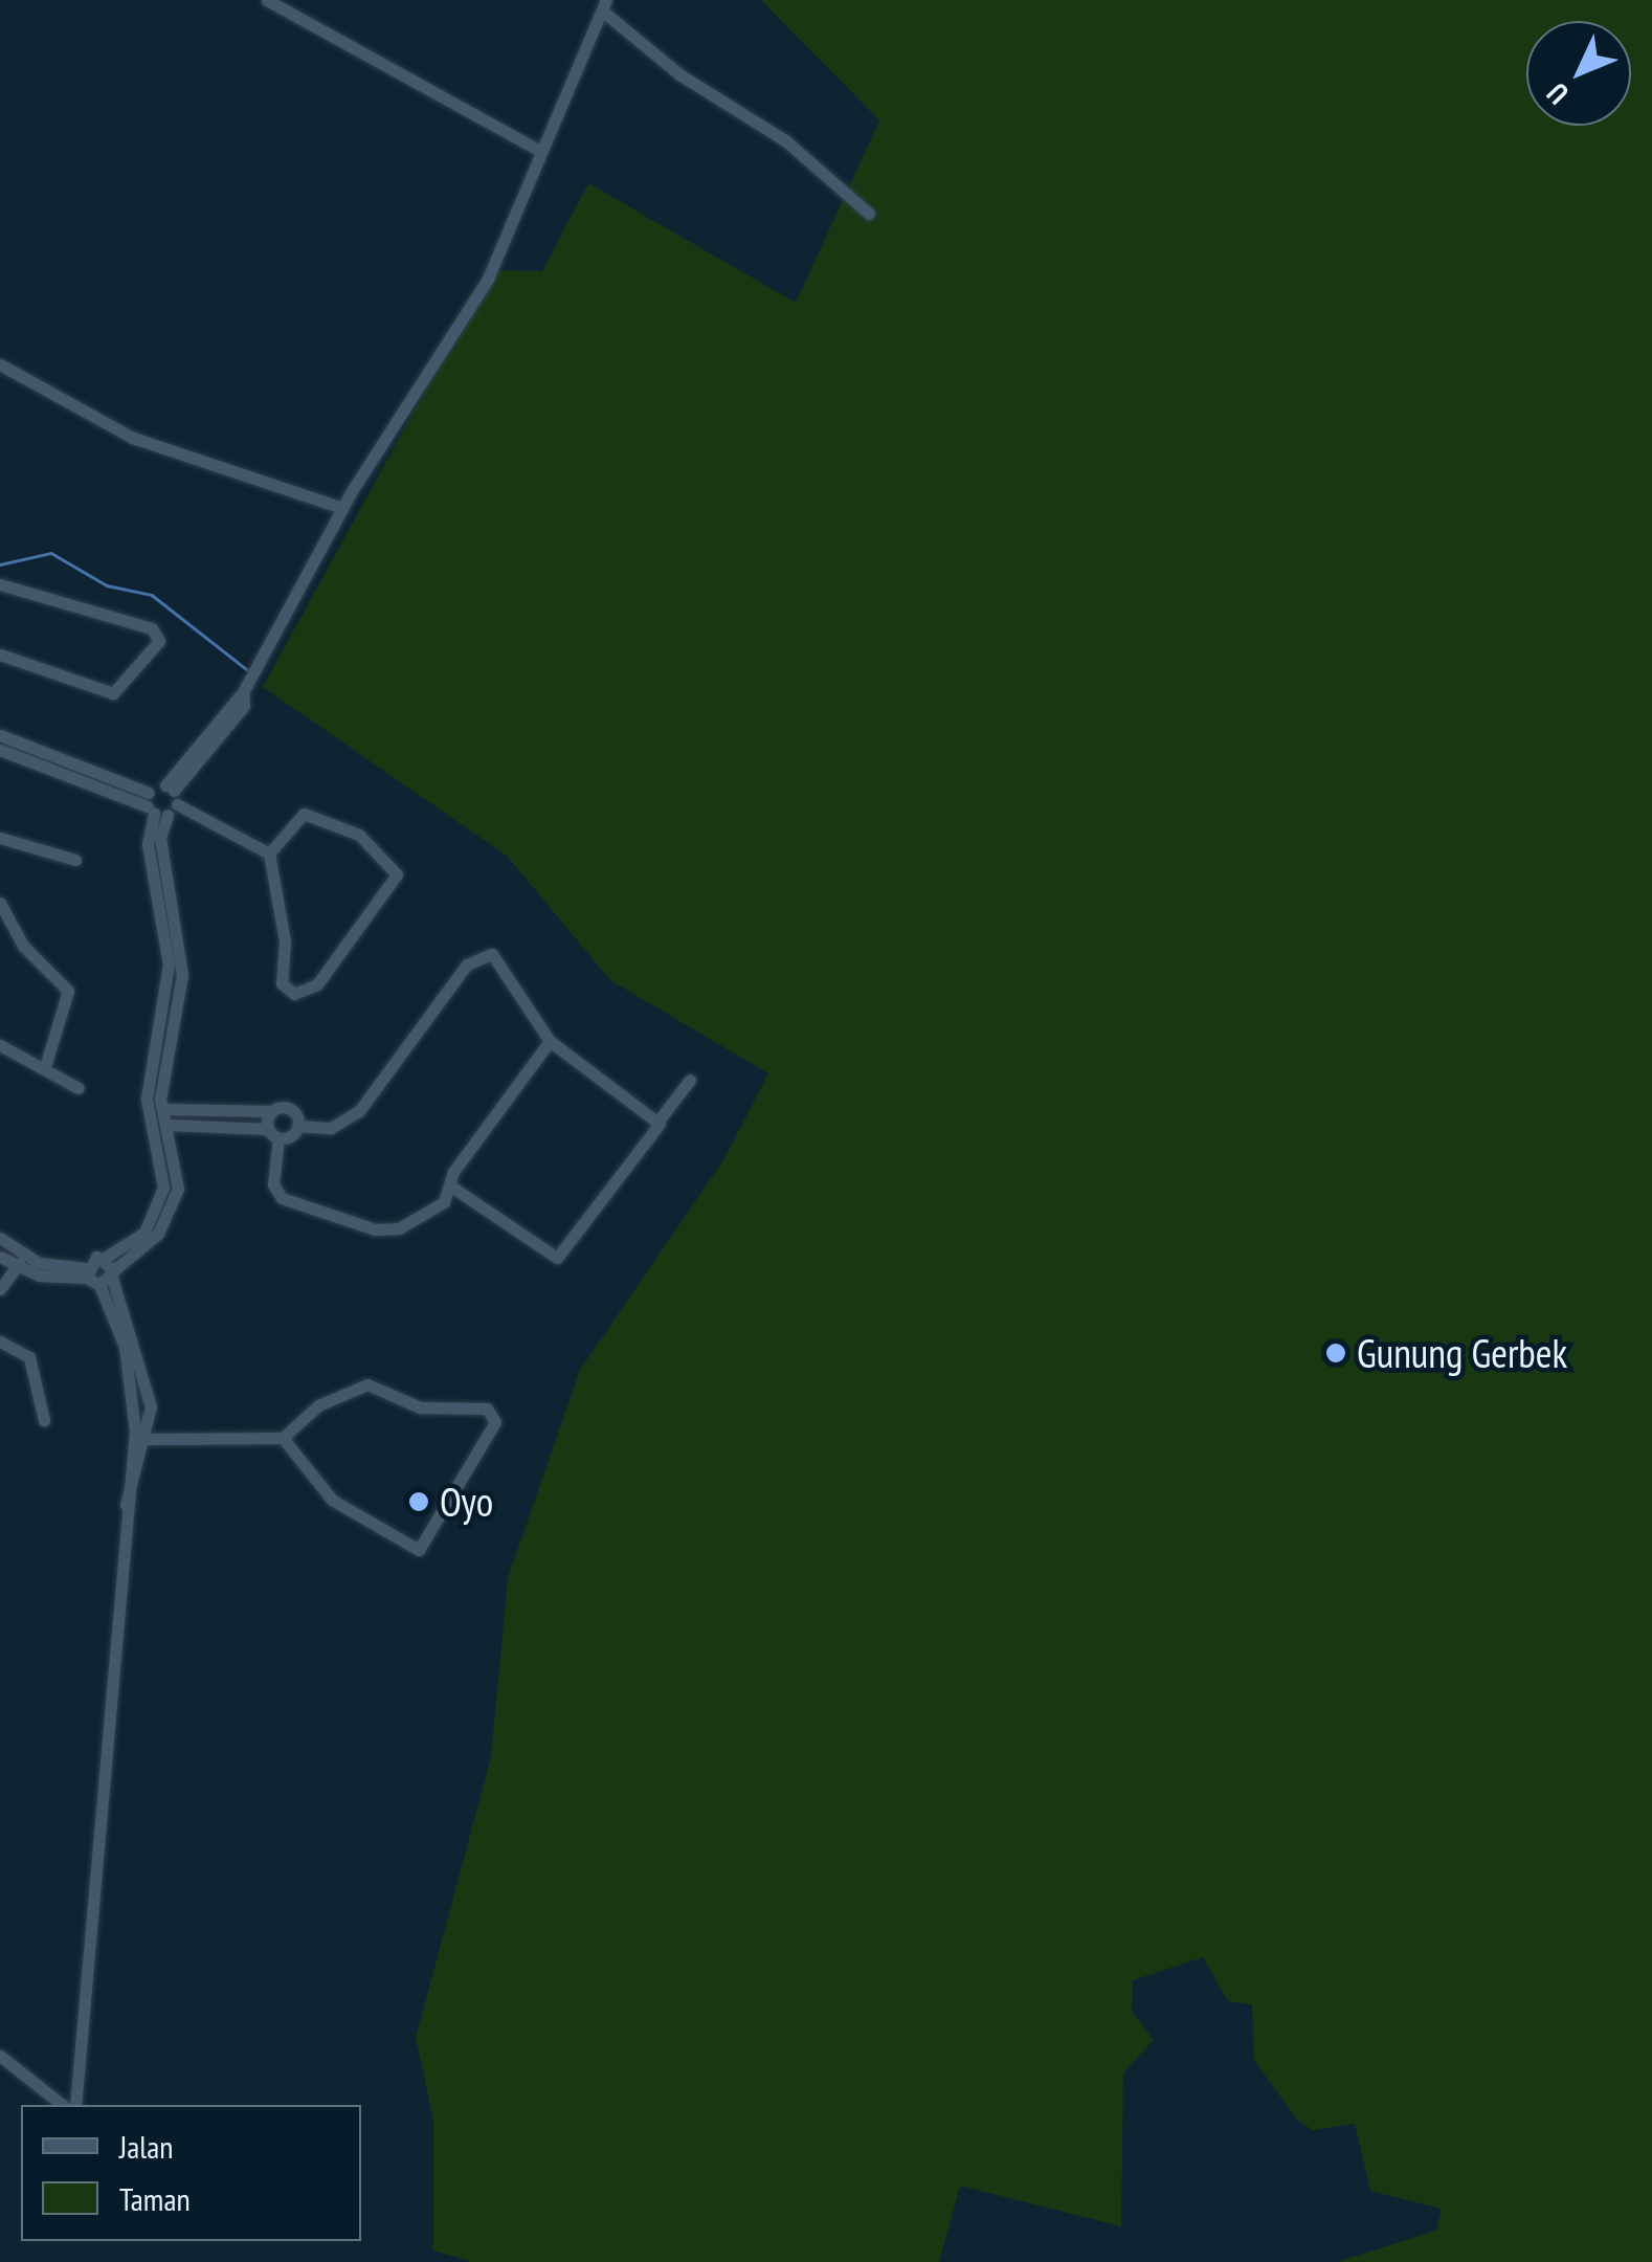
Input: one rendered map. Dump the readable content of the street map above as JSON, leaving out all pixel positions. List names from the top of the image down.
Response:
{
  "places": ["Gunung Gerbek", "Oyo"],
  "legend": ["Jalan", "Taman"],
  "north": "bottom left"
}
